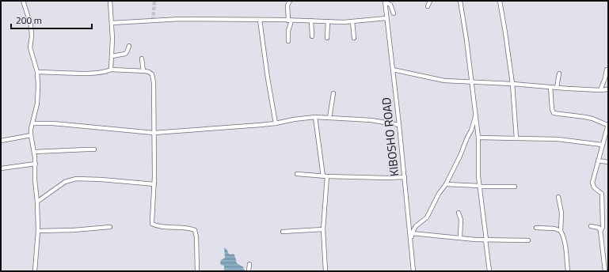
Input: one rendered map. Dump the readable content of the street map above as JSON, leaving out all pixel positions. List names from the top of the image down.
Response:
{
  "streets": {
    "street": ["KIBOSHO ROAD"]
  },
  "scale_bar": "200 m"
}
